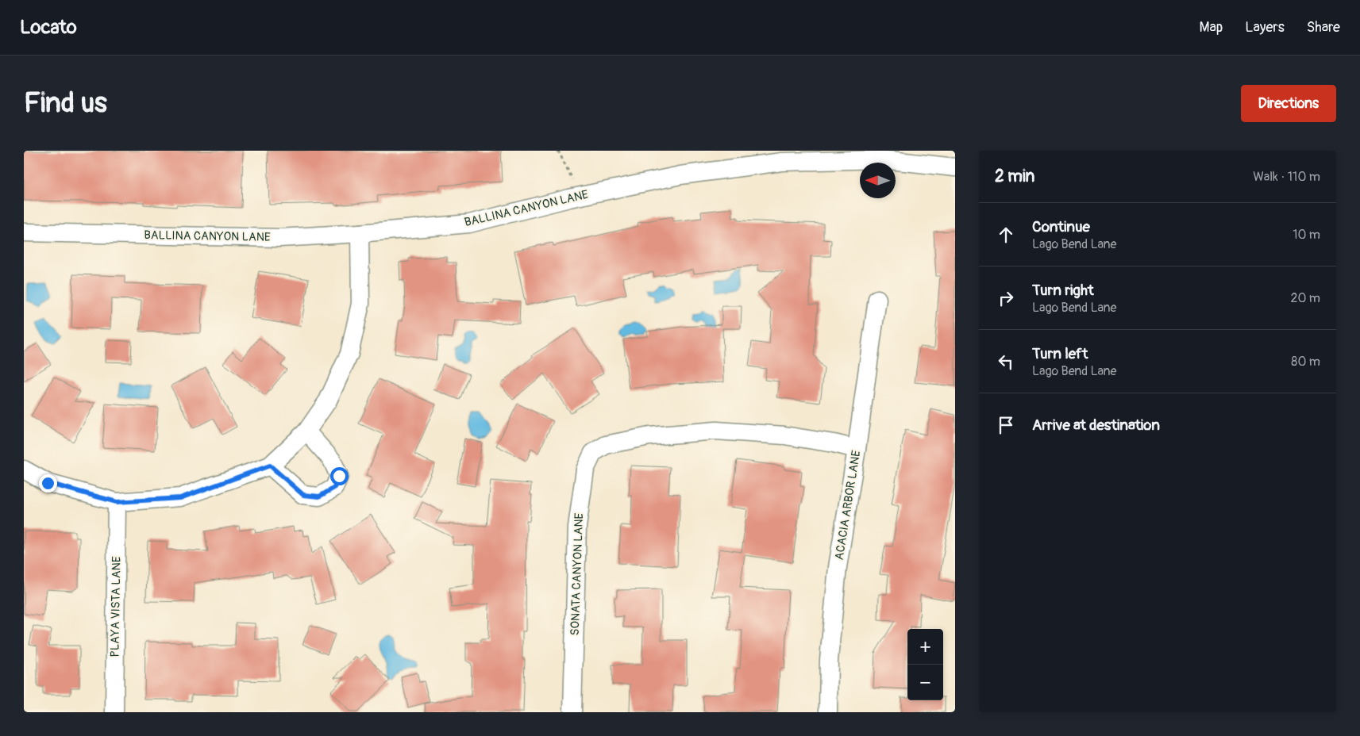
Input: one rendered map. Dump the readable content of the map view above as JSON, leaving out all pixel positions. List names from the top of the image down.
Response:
{
  "streets": {
    "street": [
      "BALLINA CANYON LANE",
      "ACACIA ARBOR LANE",
      "SONATA CANYON LANE",
      "PLAYA VISTA LANE"
    ]
  },
  "crossings": [
    ["ACACIA ARBOR LANE", "SONATA CANYON LANE"]
  ],
  "north": "left",
  "page": {
    "header": "Locato",
    "nav": ["Map", "Layers", "Share"],
    "buttons": "Directions",
    "title": "Find us",
    "heading": ["2 min", "Walk · 110 m"],
    "list": [
      ["Continue", "Lago Bend Lane", "10 m"],
      ["Turn right", "Lago Bend Lane", "20 m"],
      ["Turn left", "Lago Bend Lane", "80 m"],
      "Arrive at destination"
    ],
    "map_buttons": ["+", "−"]
  }
}
